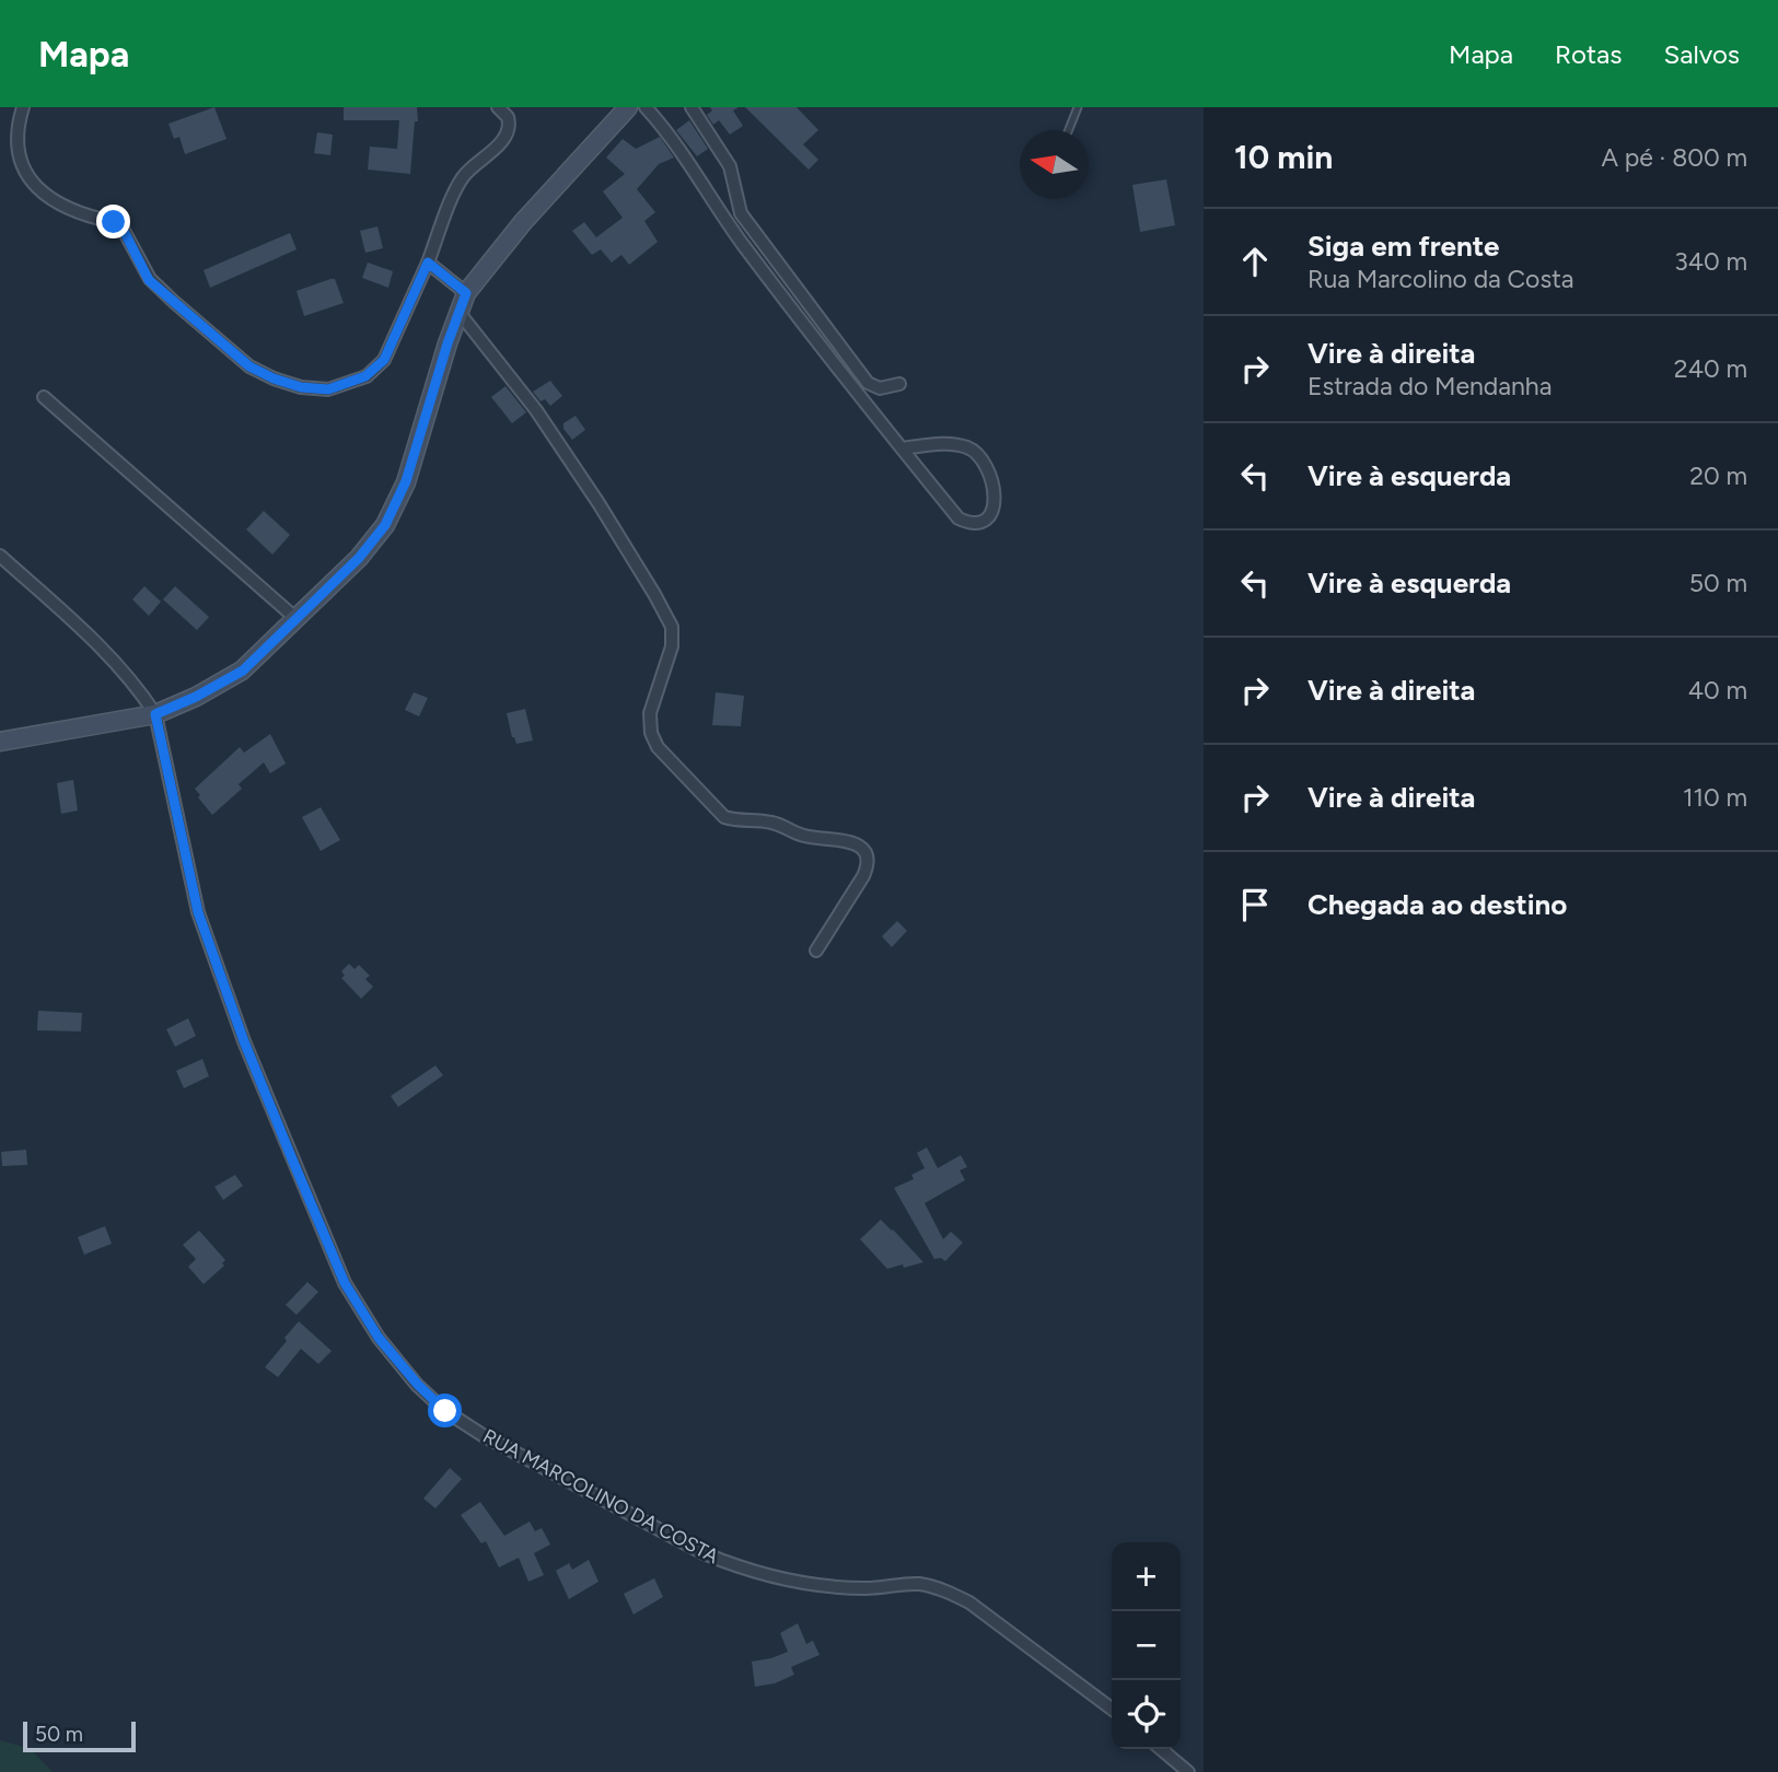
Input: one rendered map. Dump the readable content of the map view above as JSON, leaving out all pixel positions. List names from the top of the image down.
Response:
{
  "streets": {
    "street": ["RUA MARCOLINO DA COSTA"]
  },
  "scale_bar": "50 m",
  "north": "left",
  "page": {
    "header": "Mapa",
    "nav": ["Mapa", "Rotas", "Salvos"],
    "heading": ["10 min", "A pé · 800 m"],
    "list": [
      ["Siga em frente", "Rua Marcolino da Costa", "340 m"],
      ["Vire à direita", "Estrada do Mendanha", "240 m"],
      ["Vire à esquerda", "20 m"],
      ["Vire à esquerda", "50 m"],
      ["Vire à direita", "40 m"],
      ["Vire à direita", "110 m"],
      "Chegada ao destino"
    ],
    "map_buttons": ["+", "−"],
    "scale": "50 m"
  }
}
